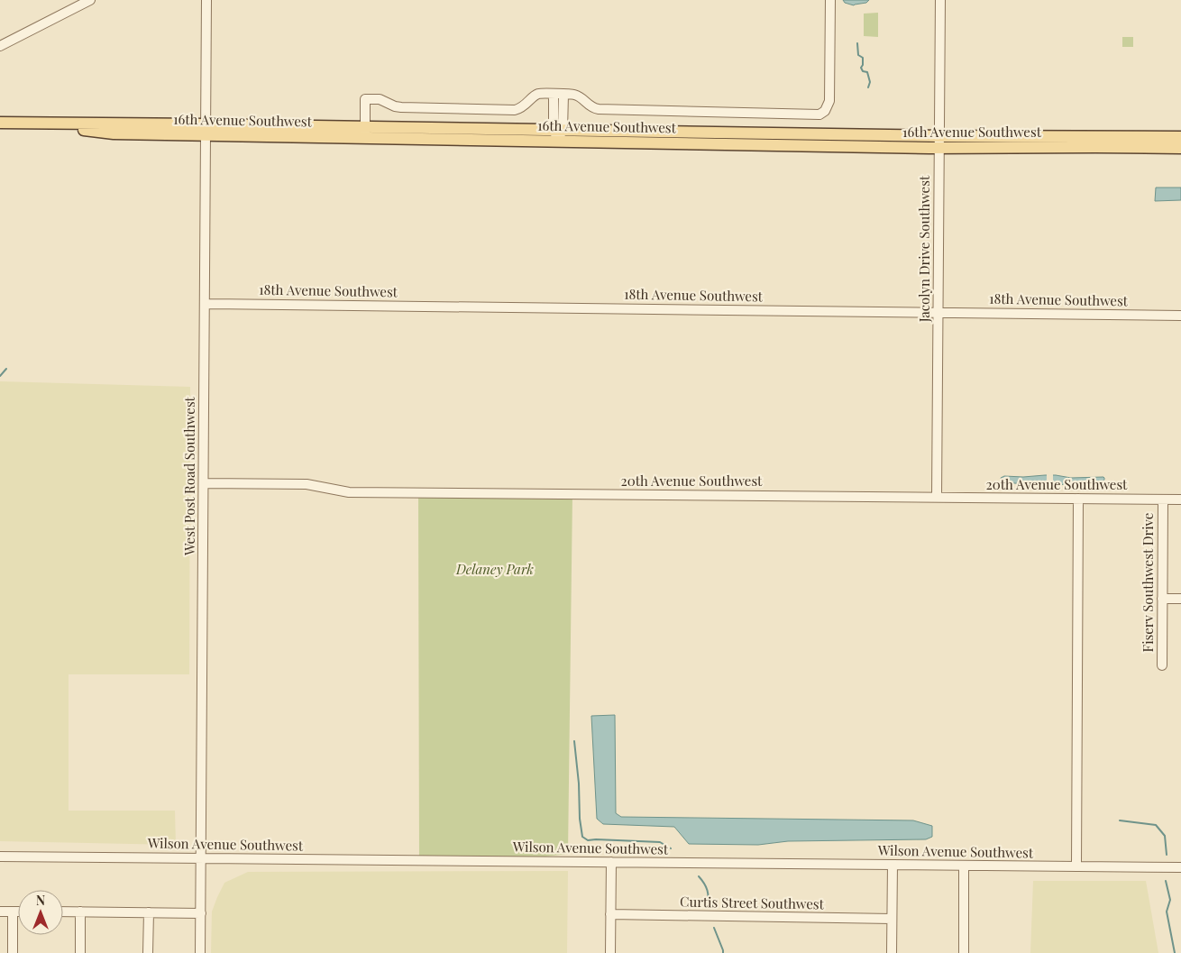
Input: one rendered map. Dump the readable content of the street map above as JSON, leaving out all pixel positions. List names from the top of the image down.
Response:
{
  "streets": {
    "main road": ["16th Avenue Southwest"],
    "street": [
      "Jacolyn Drive Southwest",
      "18th Avenue Southwest",
      "West Post Road Southwest",
      "20th Avenue Southwest",
      "Fiserv Southwest Drive",
      "Wilson Avenue Southwest",
      "Curtis Street Southwest"
    ]
  },
  "crossings": [
    ["16th Avenue Southwest", "Jacolyn Drive Southwest"],
    ["16th Avenue Southwest", "West Post Road Southwest"],
    ["Jacolyn Drive Southwest", "18th Avenue Southwest"],
    ["Jacolyn Drive Southwest", "20th Avenue Southwest"],
    ["18th Avenue Southwest", "West Post Road Southwest"],
    ["West Post Road Southwest", "20th Avenue Southwest"],
    ["West Post Road Southwest", "Wilson Avenue Southwest"],
    ["20th Avenue Southwest", "Fiserv Southwest Drive"]
  ],
  "parks": ["Delaney Park"],
  "north": "top"
}
